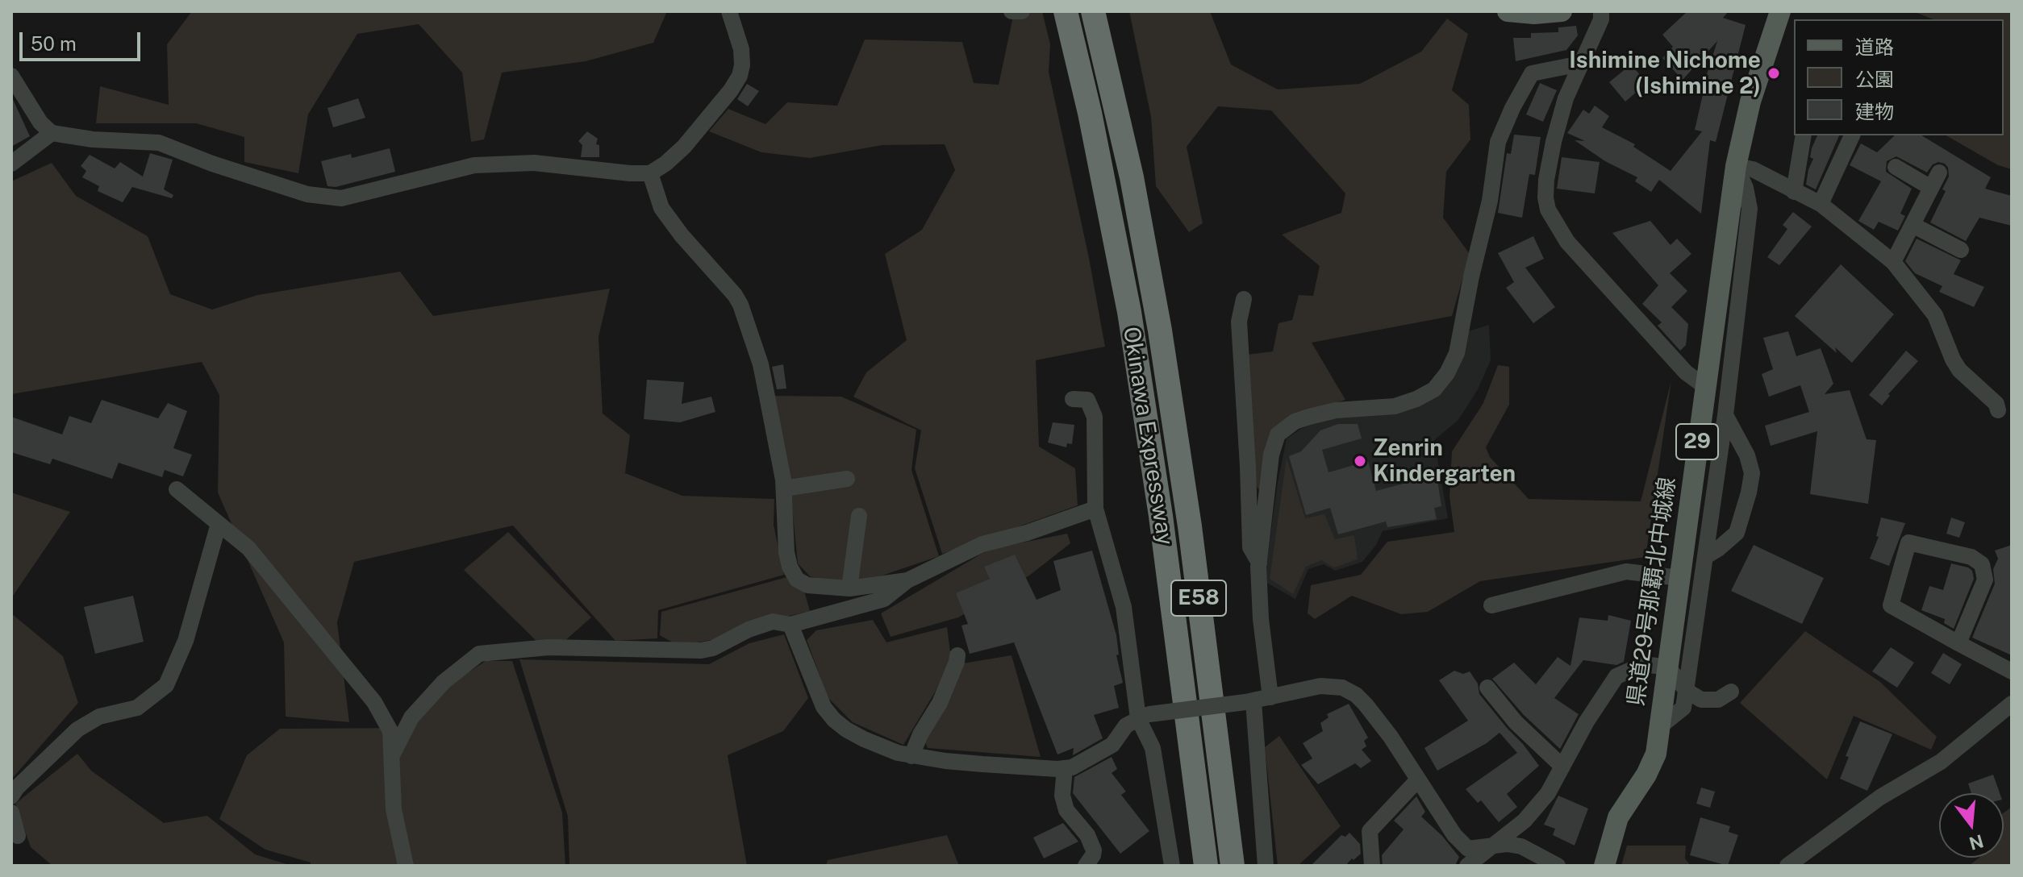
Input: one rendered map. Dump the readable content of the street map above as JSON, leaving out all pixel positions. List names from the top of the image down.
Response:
{
  "streets": {
    "highway": ["Okinawa Expressway", "E58"],
    "main road": ["29", "県道29号那覇北中城線"]
  },
  "places": ["Ishimine Nichome (Ishimine 2)", "Zenrin Kindergarten"],
  "legend": ["道路", "公園", "建物"],
  "scale_bar": "50 m",
  "north": "bottom"
}
